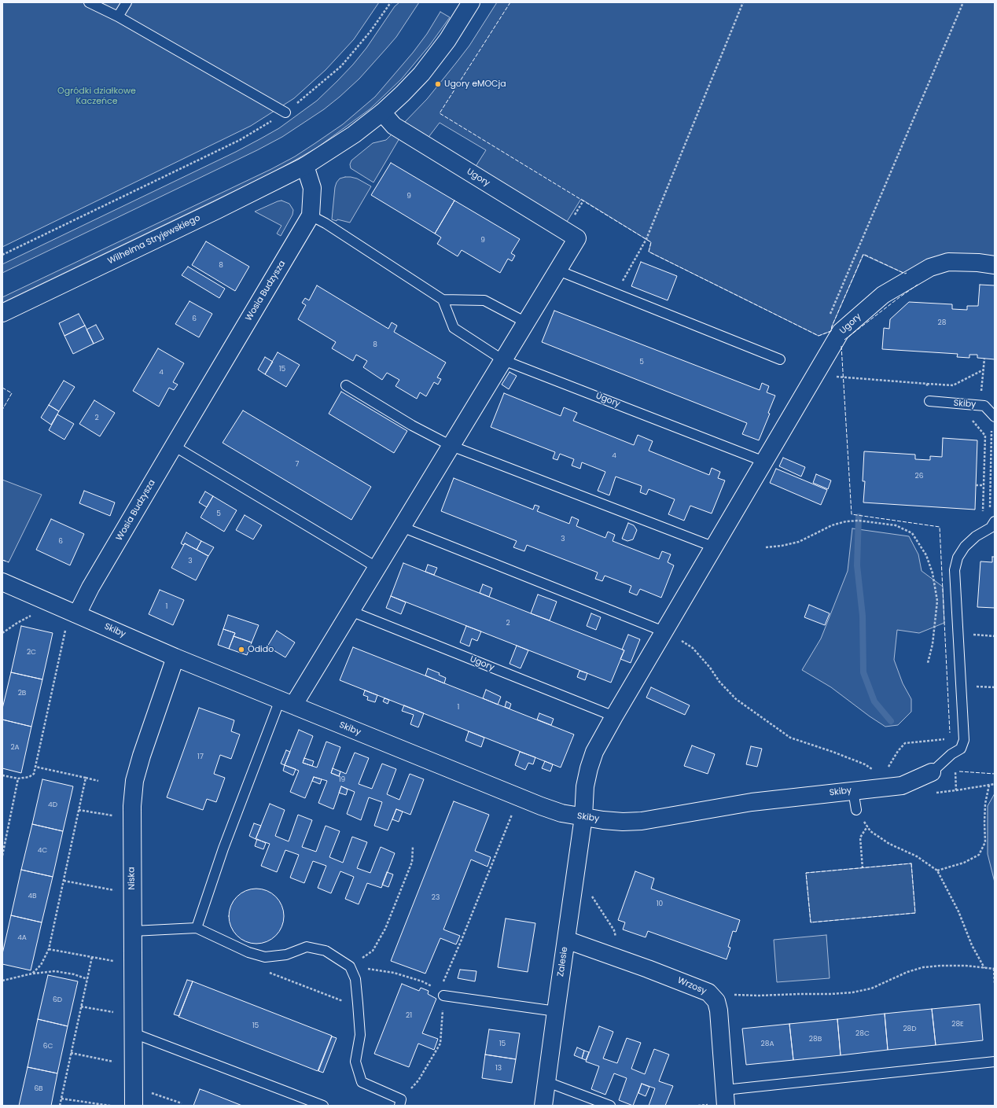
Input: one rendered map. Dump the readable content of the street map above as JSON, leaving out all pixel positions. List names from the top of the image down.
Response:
{
  "streets": {
    "street": [
      "Ugory",
      "Wilhelma Stryjewskiego",
      "Wosia Budzysza",
      "Skiby",
      "Niska",
      "Zalesie",
      "Wrzosy"
    ]
  },
  "crossings": [
    ["Ugory", "Skiby"],
    ["Ugory", "Zalesie"],
    ["Wilhelma Stryjewskiego", "Wosia Budzysza"],
    ["Wosia Budzysza", "Skiby"],
    ["Skiby", "Niska"],
    ["Skiby", "Zalesie"],
    ["Zalesie", "Wrzosy"]
  ],
  "parks": ["Ogródki działkowe Kaczeńce"],
  "places": ["Ugory eMOCja", "Odido"],
  "house_numbers": [
    "9",
    "9",
    "8",
    "6",
    "28",
    "8",
    "5",
    "15",
    "4",
    "2",
    "4",
    "7",
    "26",
    "5",
    "3",
    "6",
    "3",
    "1",
    "2",
    "2C",
    "2B",
    "1",
    "2A",
    "17",
    "19",
    "4D",
    "4C",
    "4B",
    "23",
    "10",
    "4A",
    "6D",
    "21",
    "28E",
    "15",
    "28D",
    "28C",
    "28B",
    "15",
    "28A",
    "6C",
    "13",
    "6B"
  ]
}
